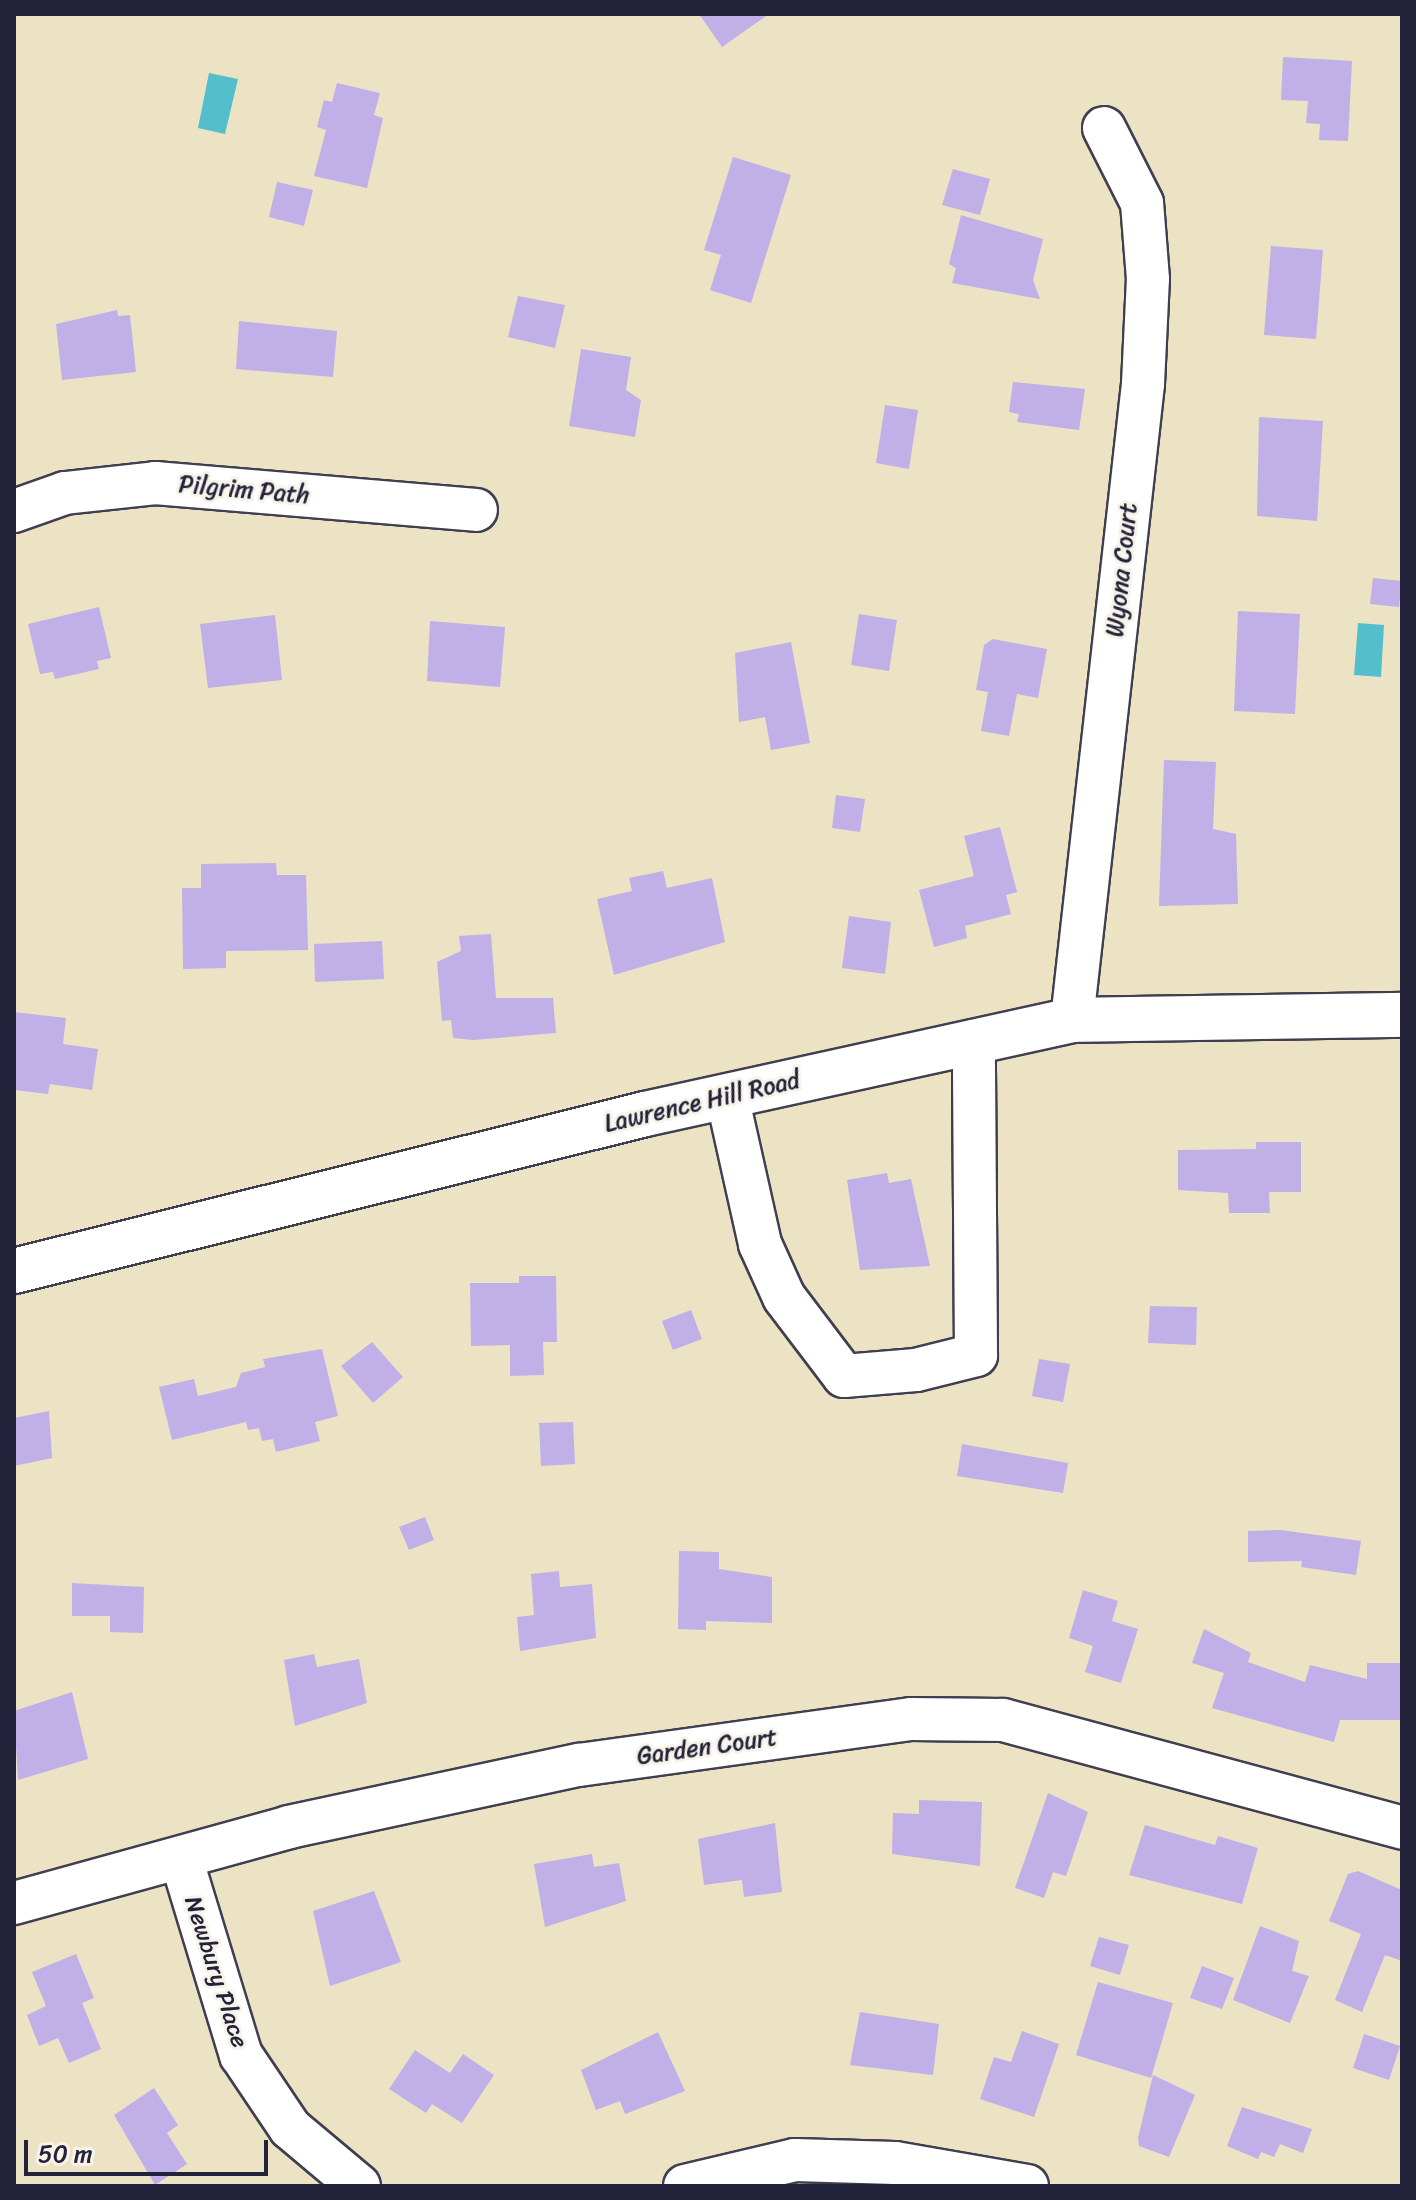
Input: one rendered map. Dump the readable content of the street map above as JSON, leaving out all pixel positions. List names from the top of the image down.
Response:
{
  "streets": {
    "main road": ["Lawrence Hill Road"],
    "street": [
      "Pilgrim Path",
      "Wyona Court",
      "Garden Court",
      "Newbury Place"
    ]
  },
  "crossings": [
    ["Wyona Court", "Lawrence Hill Road"],
    ["Garden Court", "Newbury Place"]
  ],
  "scale_bar": "50 m"
}
